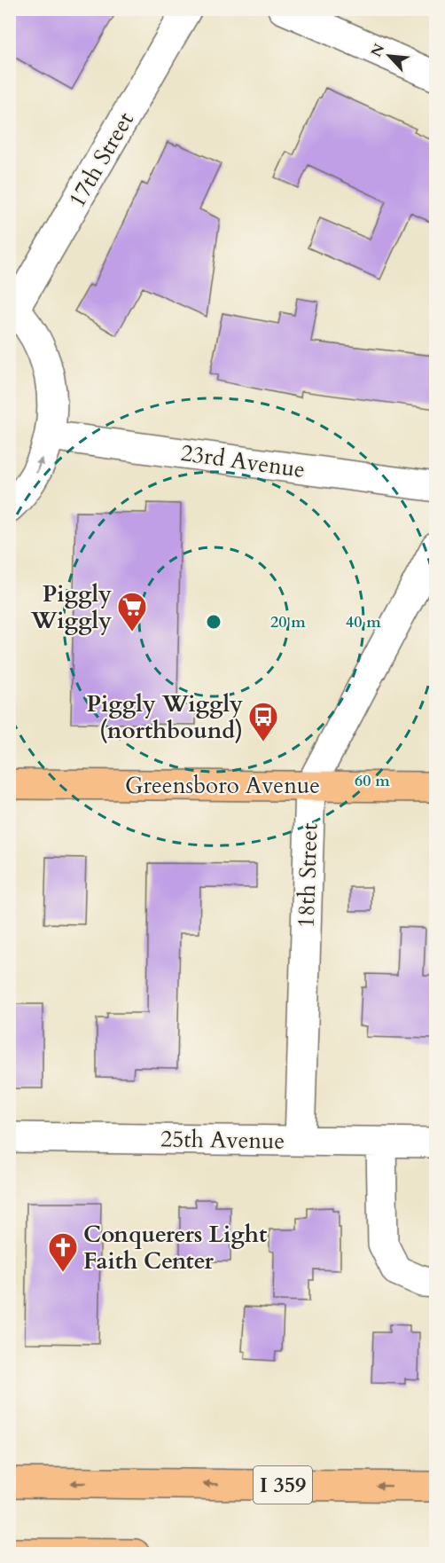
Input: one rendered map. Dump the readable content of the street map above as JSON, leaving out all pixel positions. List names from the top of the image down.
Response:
{
  "streets": {
    "main road": ["Greensboro Avenue", "I 359"],
    "street": [
      "17th Street",
      "23rd Avenue",
      "18th Street",
      "25th Avenue"
    ]
  },
  "crossings": [
    ["Greensboro Avenue", "18th Street"],
    ["18th Street", "25th Avenue"]
  ],
  "places": {
    "supermarket": ["Piggly Wiggly"],
    "bus stop": ["Piggly Wiggly (northbound)"],
    "church": ["Conquerers Light Faith Center"]
  },
  "north": "top left",
  "rings": ["20 m", "40 m", "60 m"]
}
